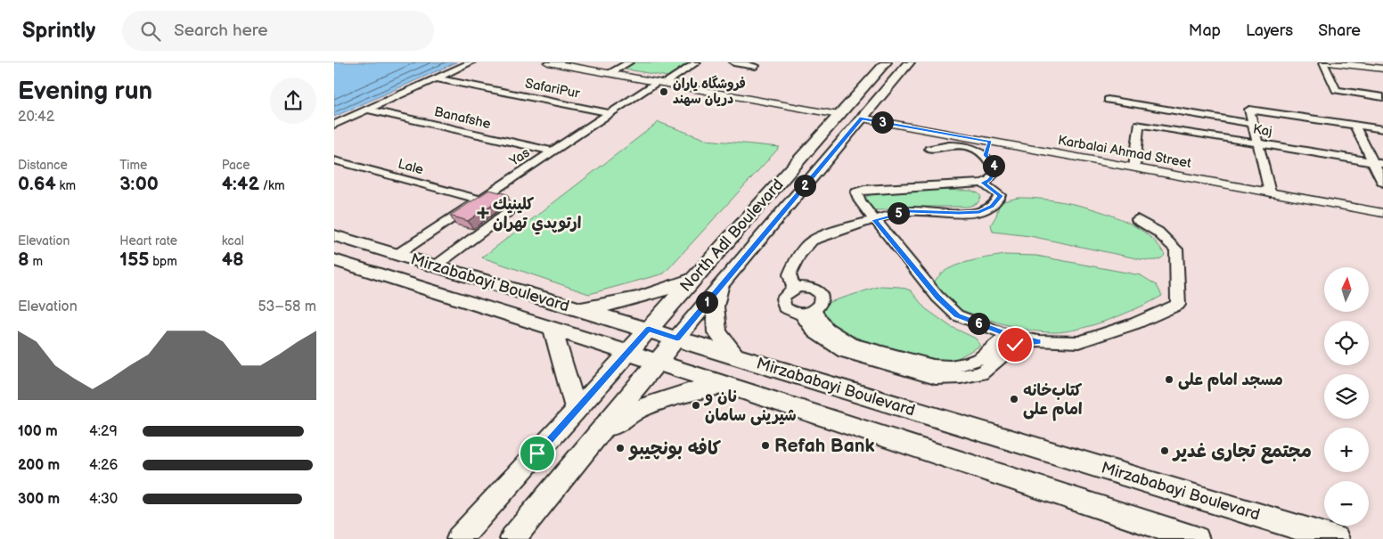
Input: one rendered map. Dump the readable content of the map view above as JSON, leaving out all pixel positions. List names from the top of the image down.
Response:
{
  "streets": {
    "main road": ["North Adl Boulevard", "Mirzababayi Boulevard"],
    "street": [
      "SafariPur",
      "Banafshe",
      "Kaj",
      "Karbalai Ahmad Street",
      "Yas",
      "Lale"
    ]
  },
  "crossings": [
    ["SafariPur", "Yas"],
    ["Banafshe", "Yas"],
    ["Kaj", "Karbalai Ahmad Street"],
    ["Karbalai Ahmad Street", "North Adl Boulevard"],
    ["Yas", "Lale"],
    ["Yas", "Mirzababayi Boulevard"],
    ["North Adl Boulevard", "Mirzababayi Boulevard"]
  ],
  "places": {
    "other": [
      "فروشگاه یاران دریان سهند",
      "مسجد امام علی",
      "کتاب‌خانه امام علی",
      "نان و شیرینی سامان",
      "Refah Bank",
      "کافه بونچیبو",
      "مجتمع تجاری غدیر"
    ],
    "health": ["كلينيك ارتوپدي تهران"]
  },
  "north": "top",
  "page": {
    "header": "Sprintly",
    "search": "Search here",
    "nav": ["Map", "Layers", "Share"],
    "heading": ["Evening run", "20:42"],
    "pins": [
      "3",
      "4",
      "2",
      "5",
      "1",
      "6"
    ],
    "stats": [
      ["Distance", "0.64 km"],
      ["Time", "3:00"],
      ["Pace", "4:42 /km"],
      ["Elevation", "8 m"],
      ["Heart rate", "155 bpm"],
      ["kcal", "48"]
    ],
    "map_buttons": ["+", "−"],
    "chart": ["Elevation", "53–58 m"],
    "list": [
      {
        "name": "100 m",
        "note": "4:29"
      },
      {
        "name": "200 m",
        "note": "4:26"
      },
      {
        "name": "300 m",
        "note": "4:30"
      }
    ]
  }
}
